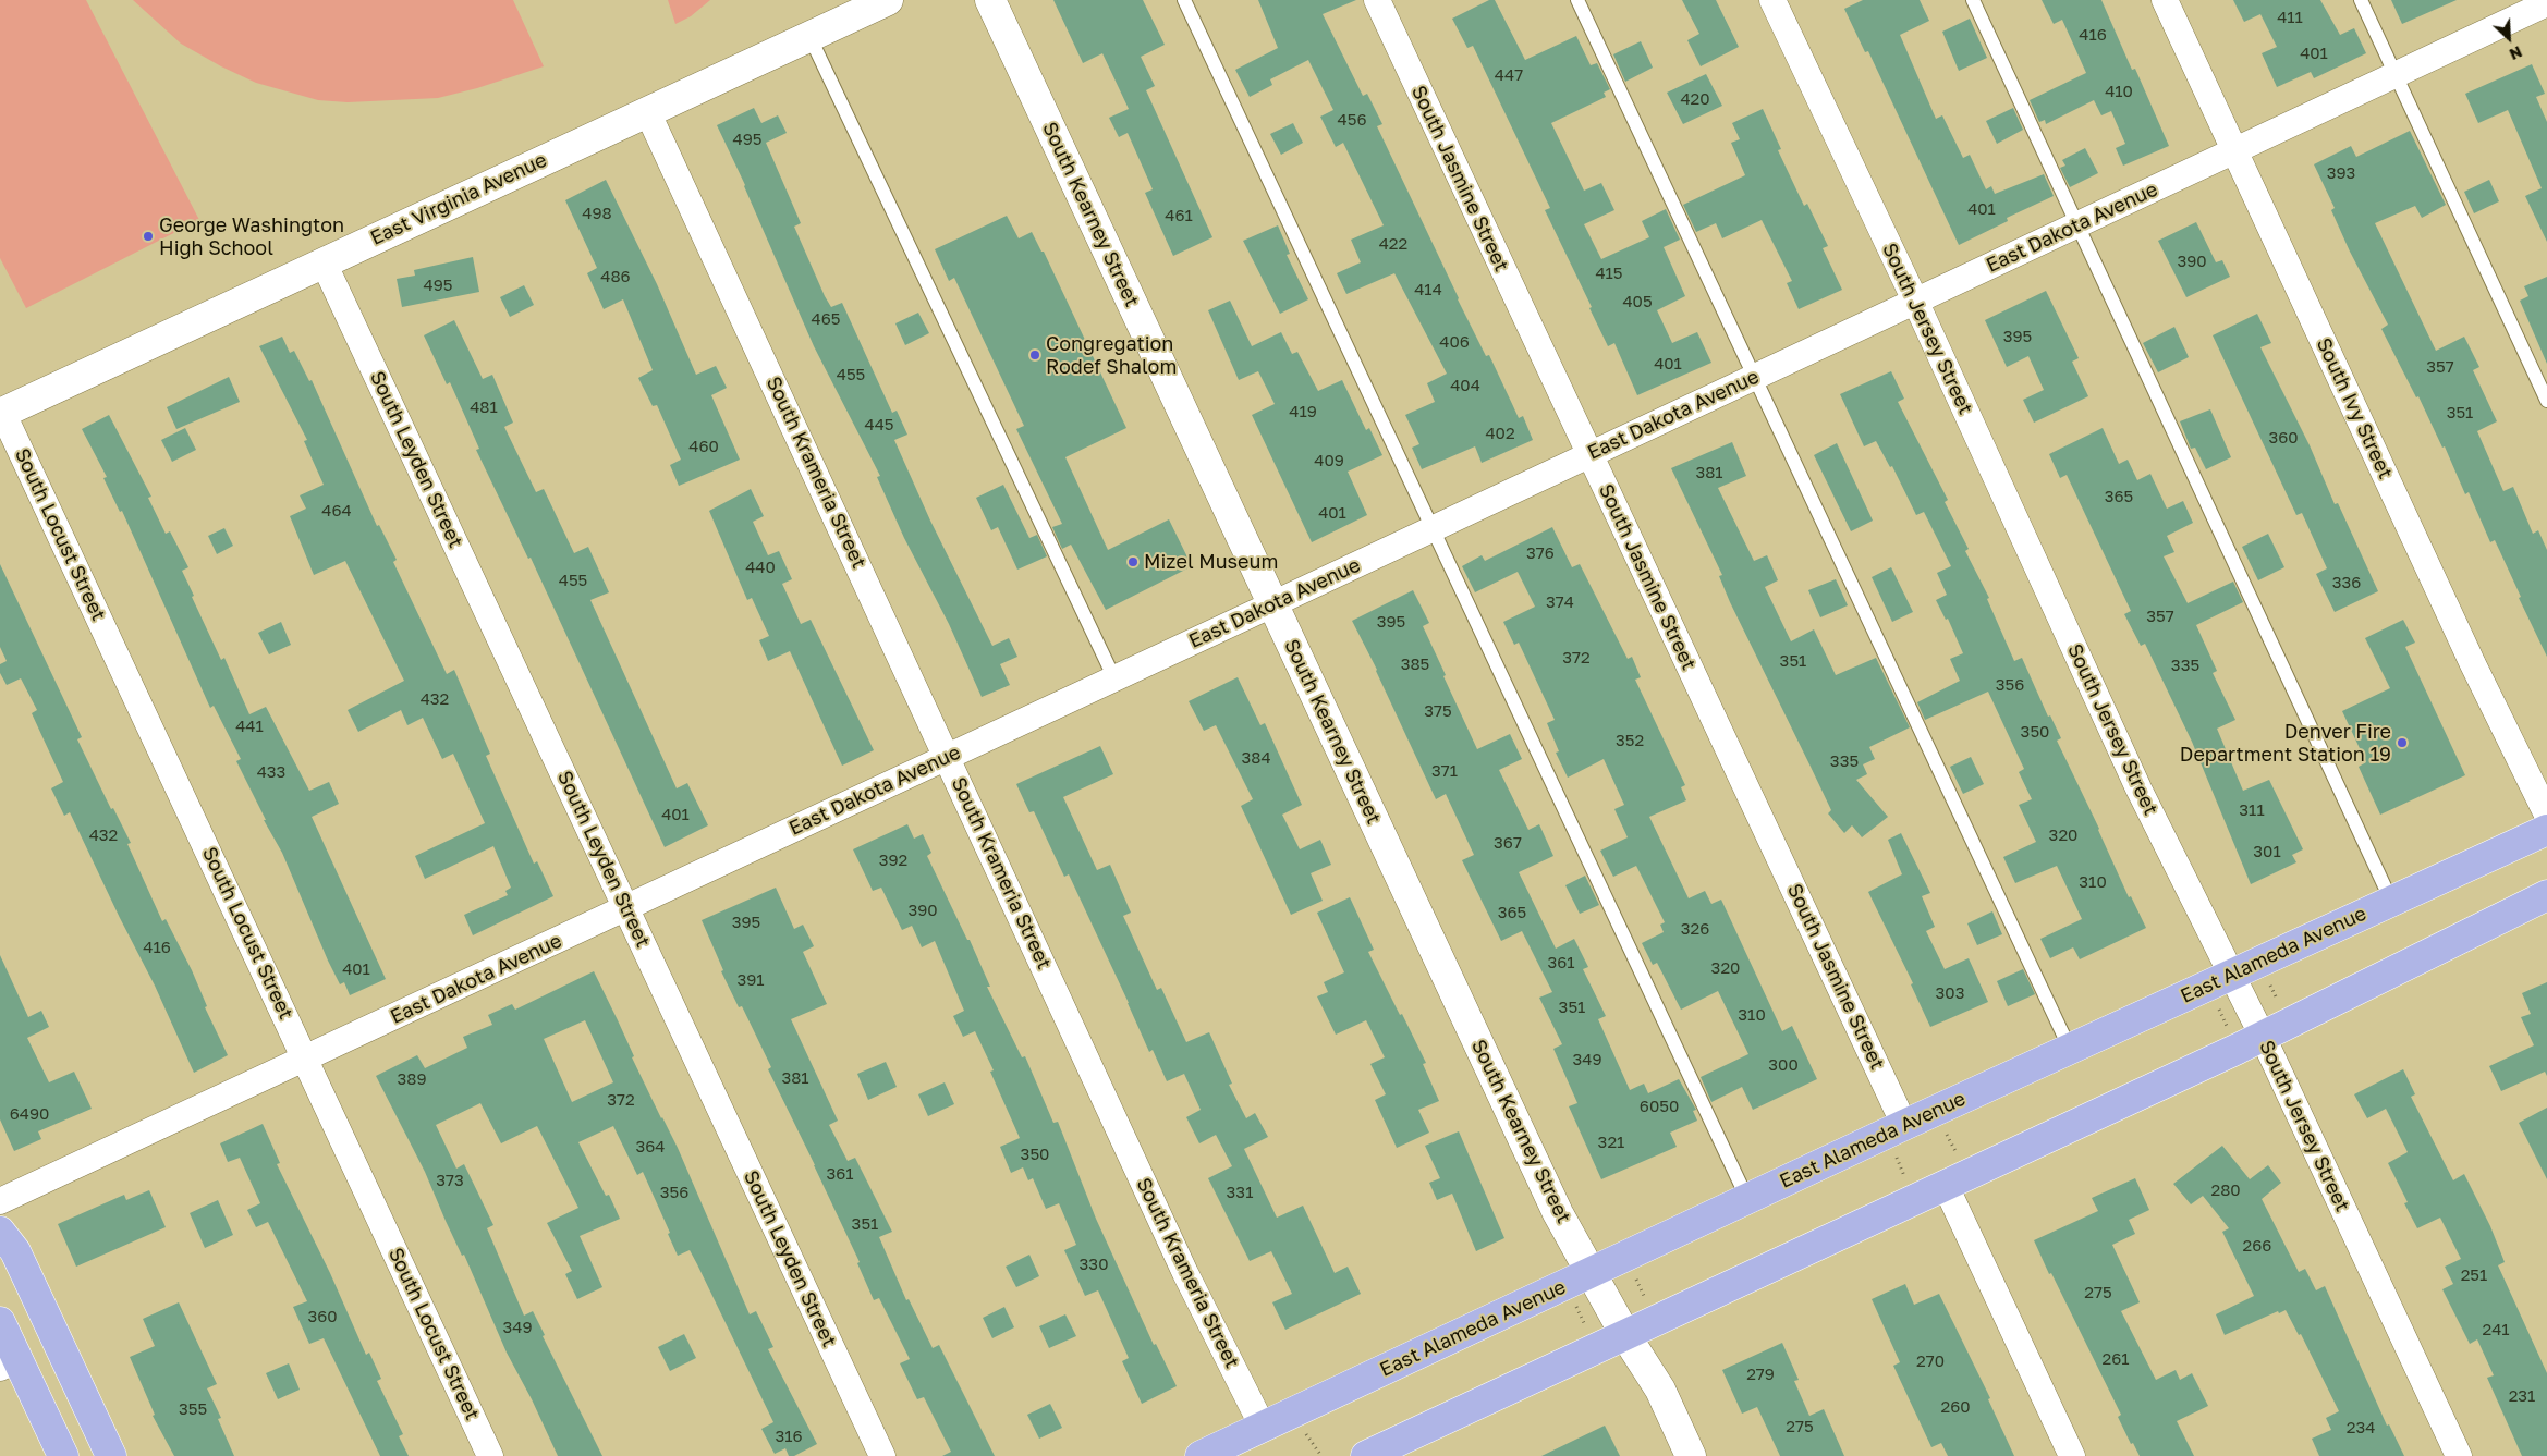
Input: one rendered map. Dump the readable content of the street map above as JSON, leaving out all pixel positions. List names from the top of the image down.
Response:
{
  "streets": {
    "main road": ["East Alameda Avenue"],
    "street": [
      "South Jasmine Street",
      "East Virginia Avenue",
      "South Kearney Street",
      "East Dakota Avenue",
      "South Jersey Street",
      "South Ivy Street",
      "South Leyden Street",
      "South Krameria Street",
      "South Locust Street"
    ]
  },
  "crossings": [
    ["South Jasmine Street", "East Dakota Avenue"],
    ["South Jasmine Street", "East Alameda Avenue"],
    ["East Virginia Avenue", "South Leyden Street"],
    ["East Virginia Avenue", "South Krameria Street"],
    ["East Virginia Avenue", "South Locust Street"],
    ["South Kearney Street", "East Dakota Avenue"],
    ["South Kearney Street", "East Alameda Avenue"],
    ["East Dakota Avenue", "South Jersey Street"],
    ["East Dakota Avenue", "South Ivy Street"],
    ["East Dakota Avenue", "South Leyden Street"],
    ["East Dakota Avenue", "South Krameria Street"],
    ["East Dakota Avenue", "South Locust Street"],
    ["South Jersey Street", "East Alameda Avenue"],
    ["South Krameria Street", "East Alameda Avenue"]
  ],
  "places": [
    "George Washington High School",
    "Congregation Rodef Shalom",
    "Mizel Museum",
    "Denver Fire Department Station 19"
  ],
  "house_numbers": [
    "411",
    "416",
    "401",
    "447",
    "410",
    "420",
    "456",
    "495",
    "393",
    "401",
    "498",
    "461",
    "422",
    "390",
    "415",
    "486",
    "495",
    "414",
    "405",
    "465",
    "395",
    "406",
    "401",
    "357",
    "455",
    "404",
    "481",
    "419",
    "351",
    "445",
    "402",
    "360",
    "460",
    "409",
    "381",
    "365",
    "464",
    "401",
    "376",
    "440",
    "455",
    "336",
    "374",
    "357",
    "395",
    "372",
    "351",
    "385",
    "335",
    "356",
    "432",
    "375",
    "441",
    "350",
    "352",
    "384",
    "335",
    "371",
    "433",
    "311",
    "401",
    "432",
    "320",
    "367",
    "301",
    "392",
    "310",
    "390",
    "365",
    "395",
    "326",
    "416",
    "361",
    "320",
    "401",
    "391",
    "303",
    "351",
    "310",
    "349",
    "300",
    "381",
    "389",
    "372",
    "6050",
    "6490",
    "321",
    "364",
    "350",
    "361",
    "373",
    "280",
    "356",
    "331",
    "351",
    "266",
    "330",
    "251",
    "275",
    "360",
    "349",
    "241",
    "261",
    "270",
    "279",
    "231",
    "260",
    "355",
    "275",
    "234",
    "316"
  ],
  "north": "bottom right"
}
